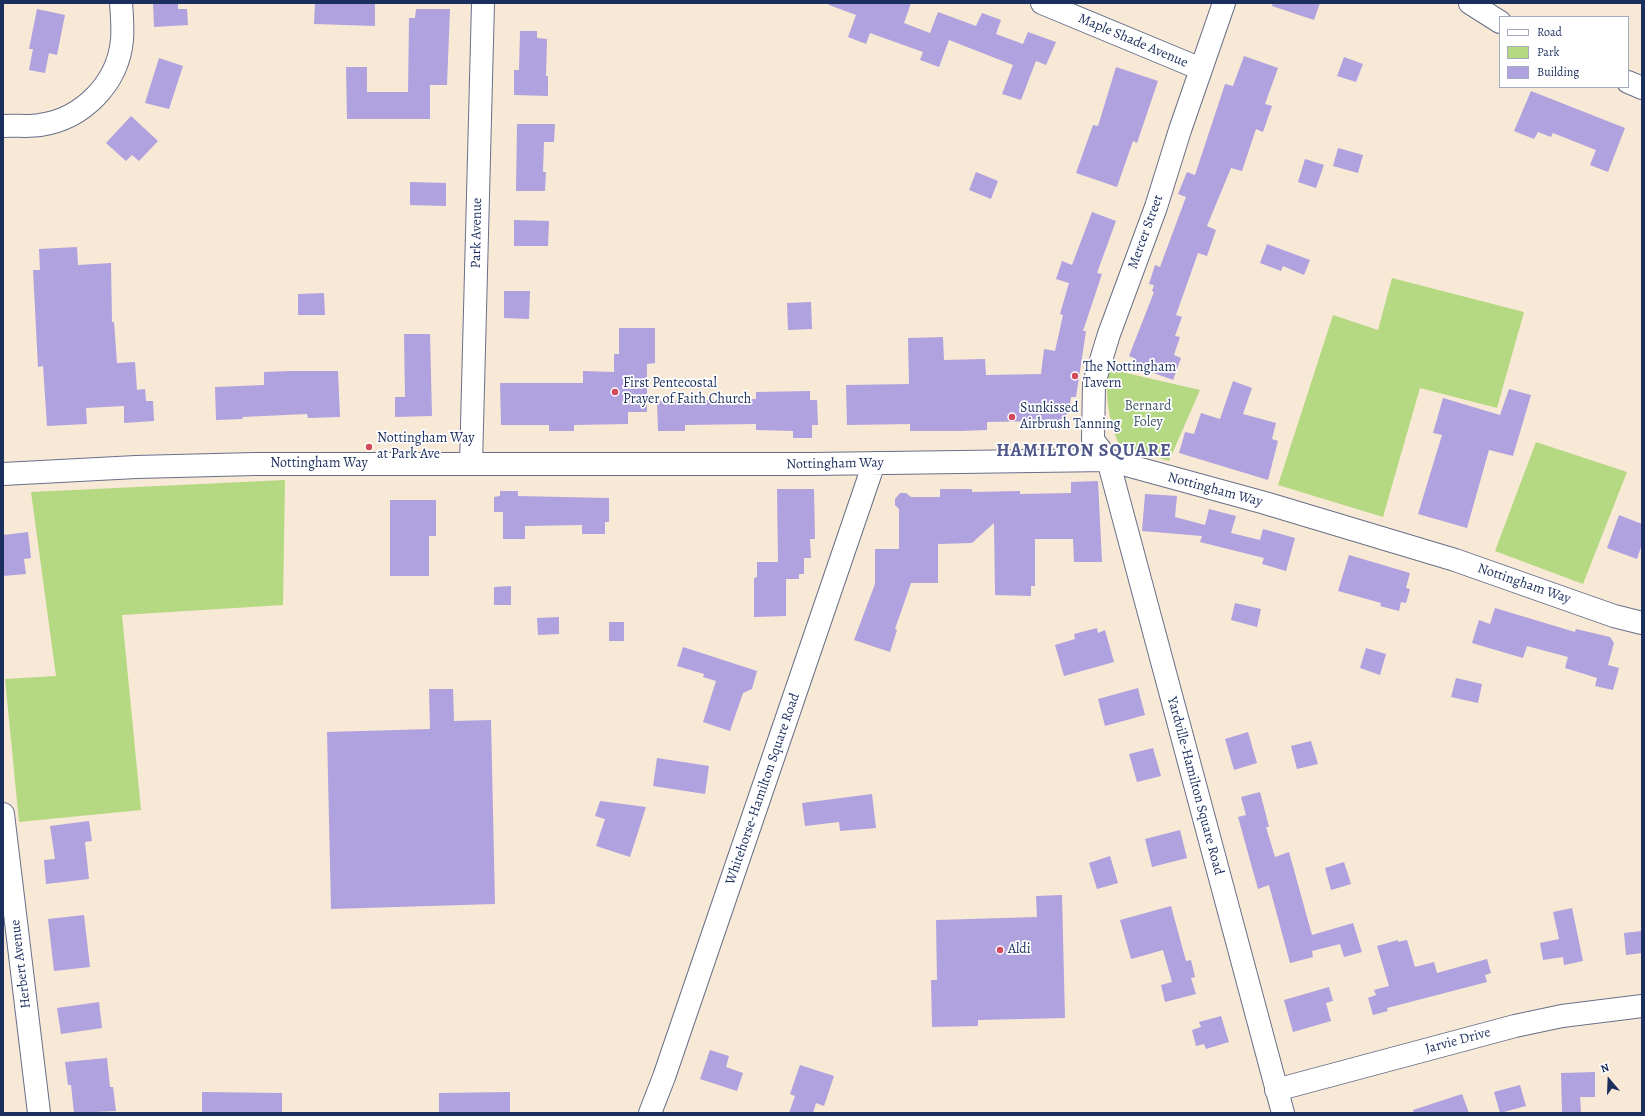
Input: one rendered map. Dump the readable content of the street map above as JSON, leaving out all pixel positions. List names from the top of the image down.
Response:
{
  "streets": {
    "street": [
      "Maple Shade Avenue",
      "Mercer Street",
      "Park Avenue",
      "Nottingham Way",
      "Yardville-Hamilton Square Road",
      "Whitehorse-Hamilton Square Road",
      "Herbert Avenue",
      "Jarvie Drive"
    ]
  },
  "crossings": [
    ["Maple Shade Avenue", "Mercer Street"],
    ["Mercer Street", "Nottingham Way"],
    ["Mercer Street", "Yardville-Hamilton Square Road"],
    ["Park Avenue", "Nottingham Way"],
    ["Nottingham Way", "Yardville-Hamilton Square Road"],
    ["Nottingham Way", "Whitehorse-Hamilton Square Road"],
    ["Yardville-Hamilton Square Road", "Jarvie Drive"]
  ],
  "districts": ["HAMILTON SQUARE"],
  "parks": ["Bernard Foley"],
  "places": [
    "The Nottingham Tavern",
    "First Pentecostal Prayer of Faith Church",
    "Sunkissed Airbrush Tanning",
    "Nottingham Way at Park Ave",
    "Aldi"
  ],
  "legend": ["Road", "Park", "Building"],
  "north": "top"
}
